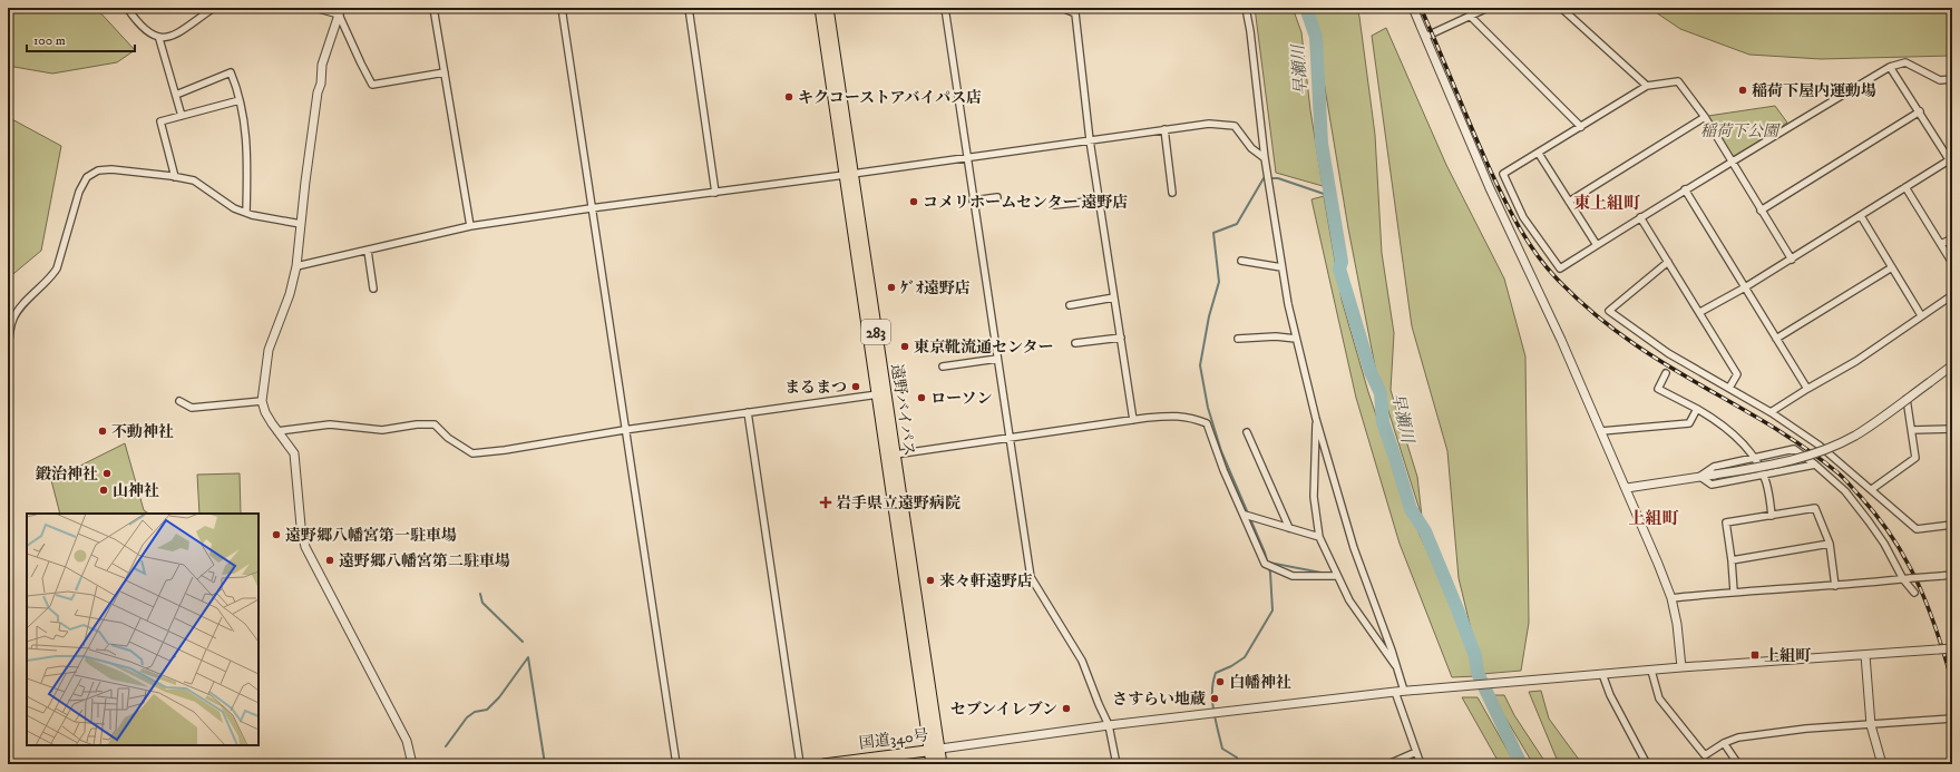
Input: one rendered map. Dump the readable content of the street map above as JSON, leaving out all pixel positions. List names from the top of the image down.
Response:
{
  "streets": {
    "highway": ["283", "遠野バイパス", "国道340号"]
  },
  "crossings": [
    ["遠野バイパス", "国道340号"]
  ],
  "districts": ["東上組町", "上組町"],
  "water": ["早瀬川"],
  "parks": ["稲荷下公園"],
  "places": {
    "other": [
      "稲荷下屋内運動場",
      "キクコーストアバイパス店",
      "コメリホームセンター 遠野店",
      "ｹﾞｵ遠野店",
      "東京靴流通センター",
      "まるまつ",
      "ローソン",
      "不動神社",
      "鍛治神社",
      "山神社",
      "遠野郷八幡宮第一駐車場",
      "遠野郷八幡宮第二駐車場",
      "来々軒遠野店",
      "白幡神社",
      "さすらい地蔵",
      "セブンイレブン"
    ],
    "health": ["岩手県立遠野病院"],
    "transit": ["上組町"]
  },
  "scale_bar": "100 m"
}
